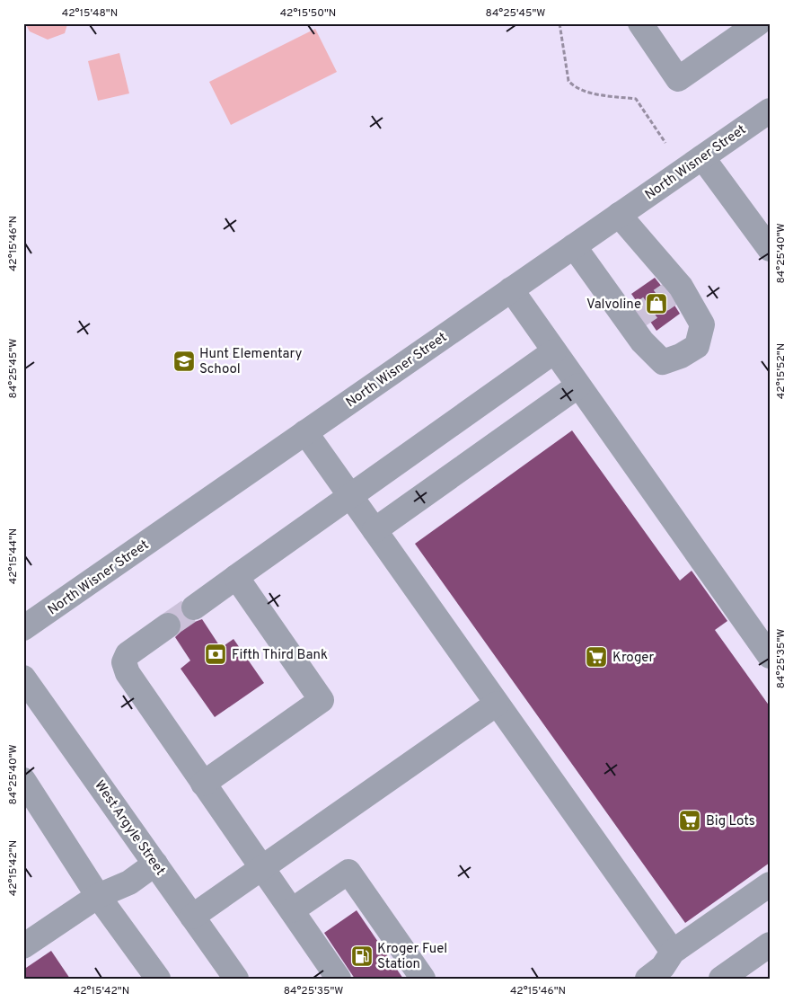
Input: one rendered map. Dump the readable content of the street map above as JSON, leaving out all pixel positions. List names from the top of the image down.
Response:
{
  "streets": {
    "street": ["North Wisner Street", "West Argyle Street"]
  },
  "places": {
    "shop": ["Valvoline"],
    "school or university": ["Hunt Elementary School"],
    "bank": ["Fifth Third Bank"],
    "supermarket": ["Kroger", "Big Lots"],
    "fuel station": ["Kroger Fuel Station"]
  },
  "coordinates": [
    "42°15'48\"N",
    "42°15'50\"N",
    "84°25'45\"W",
    "42°15'46\"N",
    "84°25'40\"W",
    "42°15'52\"N",
    "42°15'44\"N",
    "84°25'35\"W",
    "42°15'42\"N"
  ]
}
